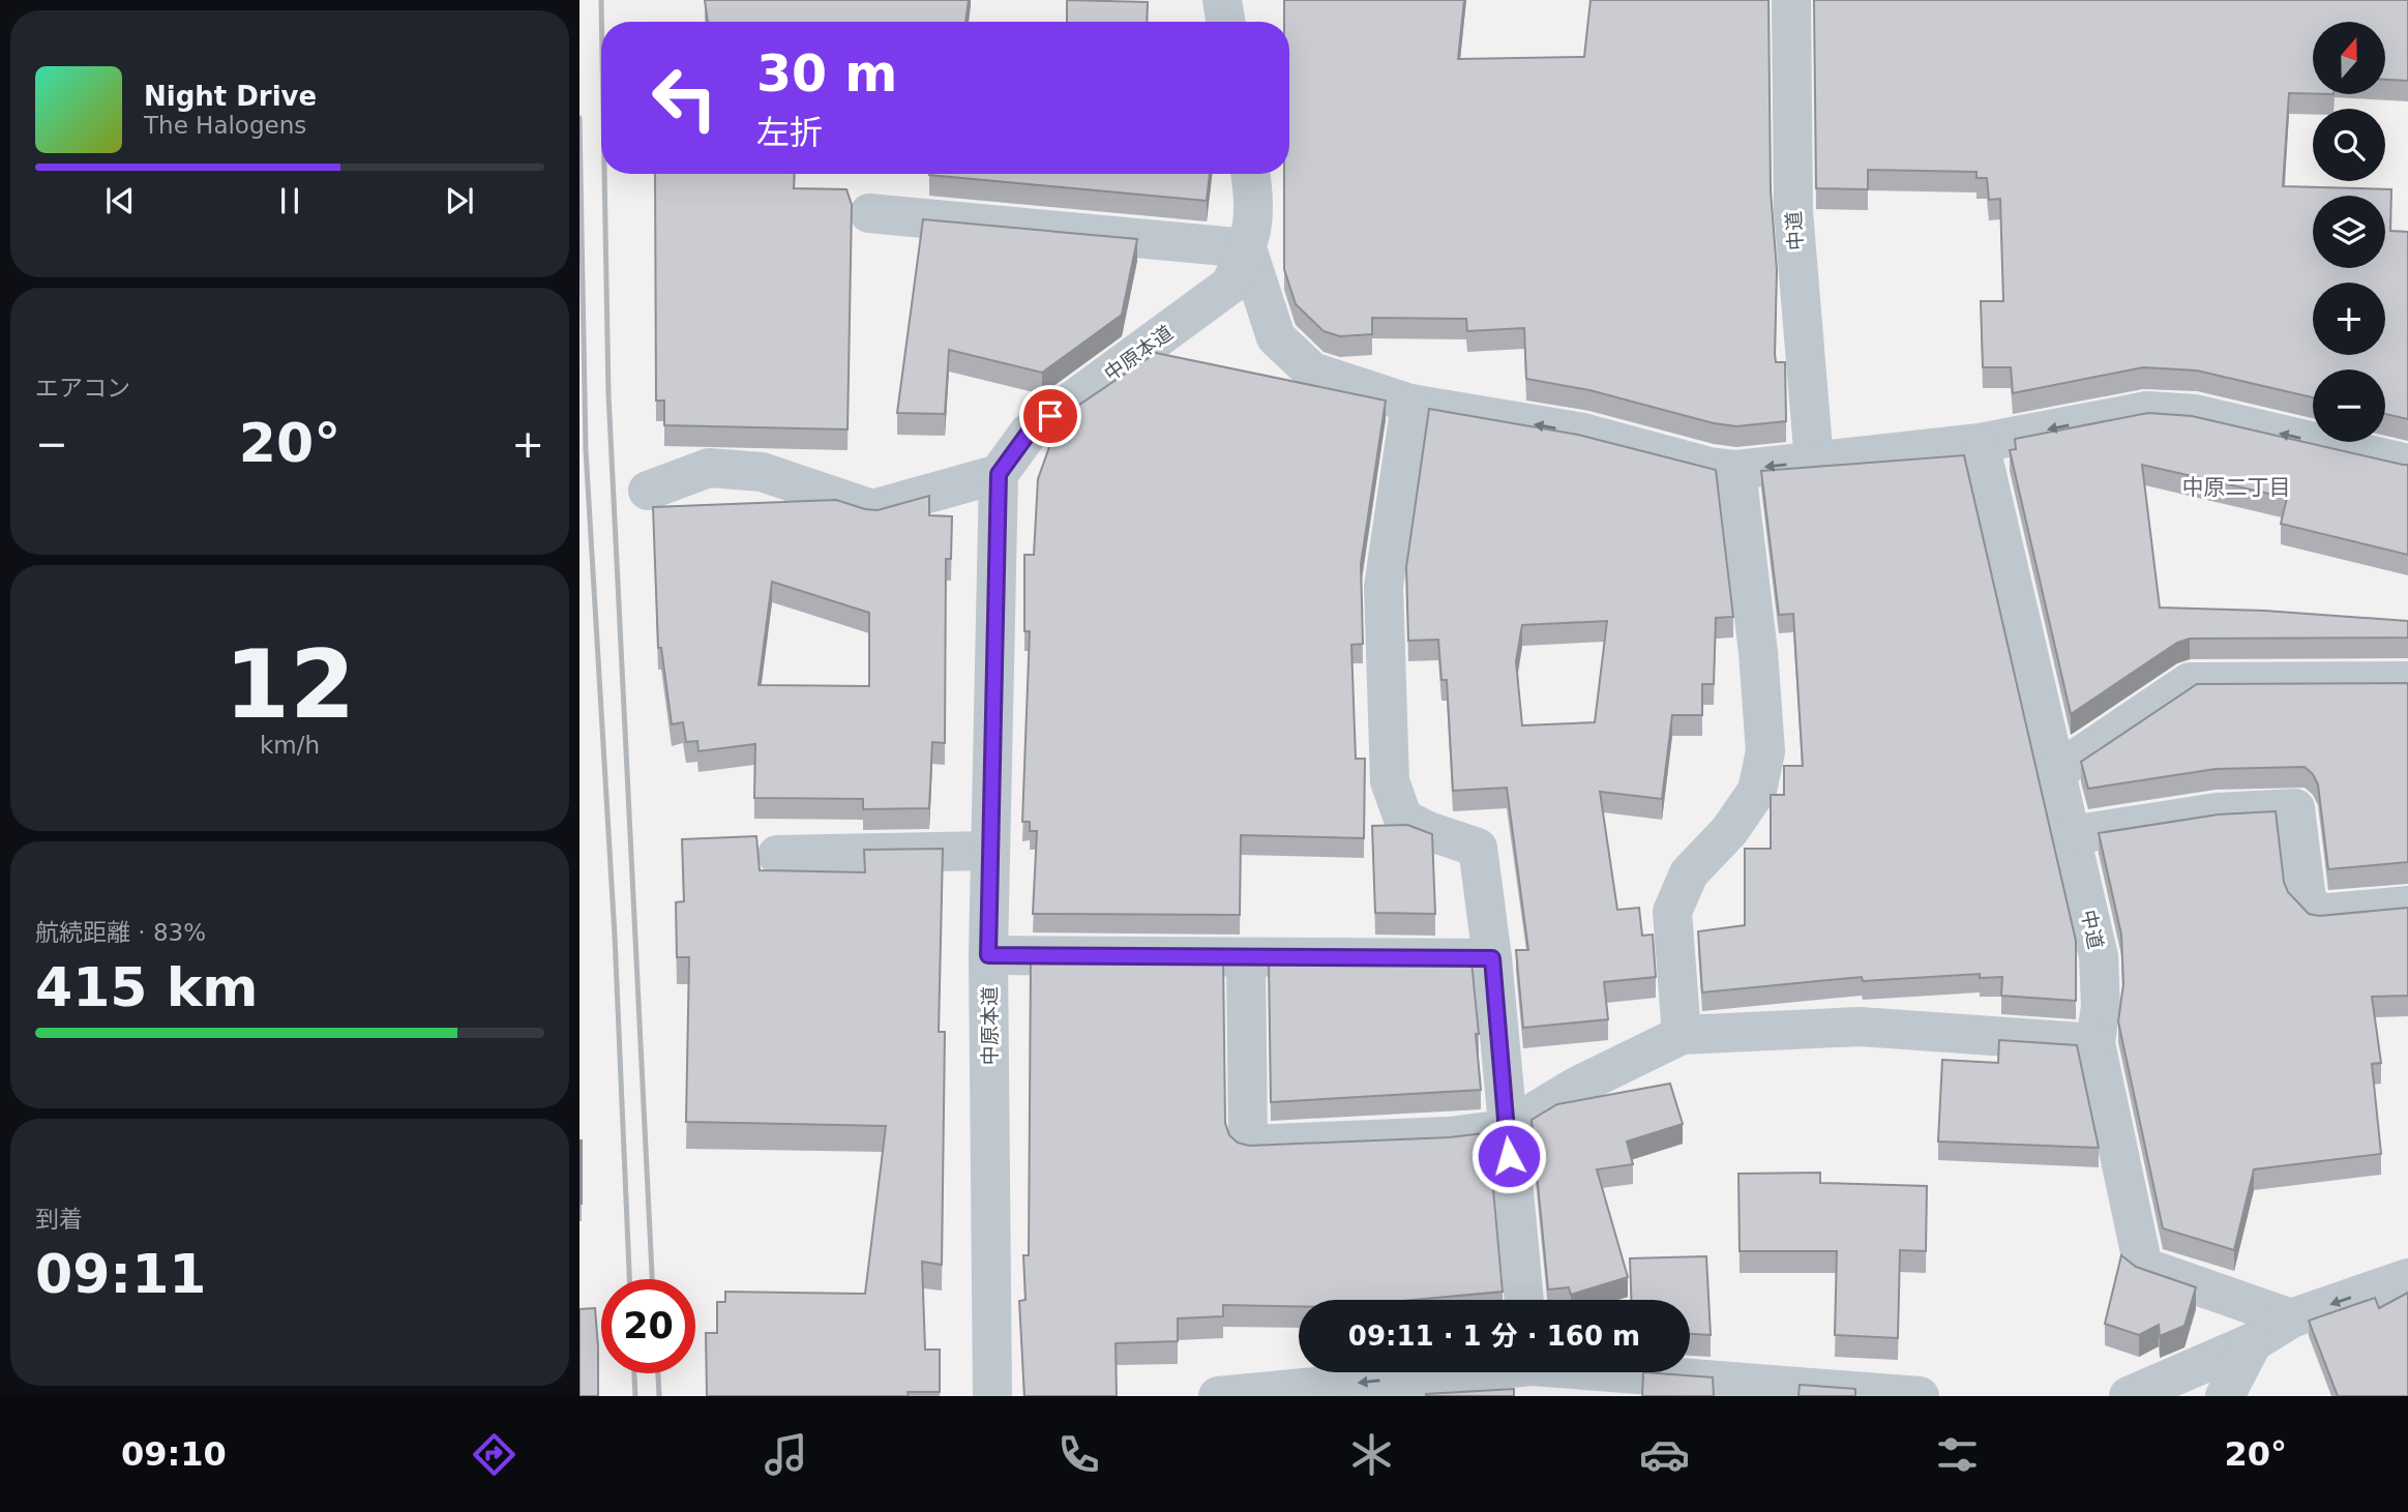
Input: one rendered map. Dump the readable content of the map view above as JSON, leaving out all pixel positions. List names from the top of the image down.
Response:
{
  "streets": {
    "street": ["中道", "中原本道"]
  },
  "districts": ["中原二丁目"],
  "north": "top",
  "page": {
    "map_buttons": ["+", "−"],
    "turn": ["30 m", "左折"],
    "song": ["Night Drive", "The Halogens"],
    "tile": [
      "エアコン",
      ["12", "km/h"],
      ["航続距離 · 83%", "415 km"],
      ["到着", "09:11"]
    ],
    "heat": ["−", "20°", "+"],
    "limit": "20",
    "trip": "09:11 · 1 分 · 160 m",
    "tabs": ["09:10", "20°"]
  }
}
